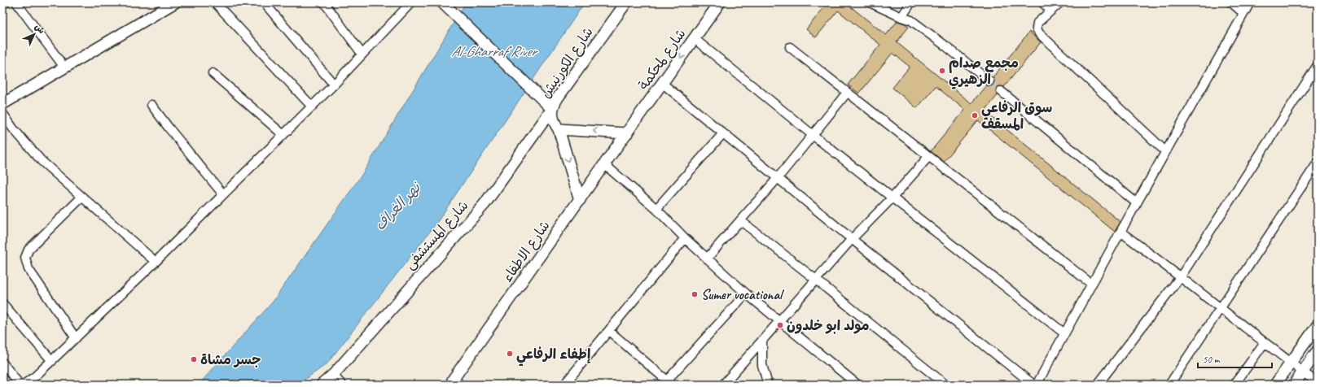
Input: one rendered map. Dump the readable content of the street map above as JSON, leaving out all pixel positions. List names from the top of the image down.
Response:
{
  "streets": {
    "street": [
      "شارع لمحكمة",
      "شارع الكورنيش",
      "شارع المستشفى",
      "شارع الاطفاء"
    ]
  },
  "crossings": [
    ["شارع لمحكمة", "شارع الاطفاء"],
    ["شارع الكورنيش", "شارع المستشفى"],
    ["شارع الكورنيش", "شارع الاطفاء"]
  ],
  "water": ["Al-Gharraf River", "نهر الغراف"],
  "places": [
    "مجمع صدام الزهيري",
    "سوق الرفاعي المسقف",
    "Sumer vocational",
    "مولد ابو خلدون",
    "إطفاء الرفاعي",
    "جسر مشاة"
  ],
  "scale_bar": "50 m",
  "north": "top right"
}
